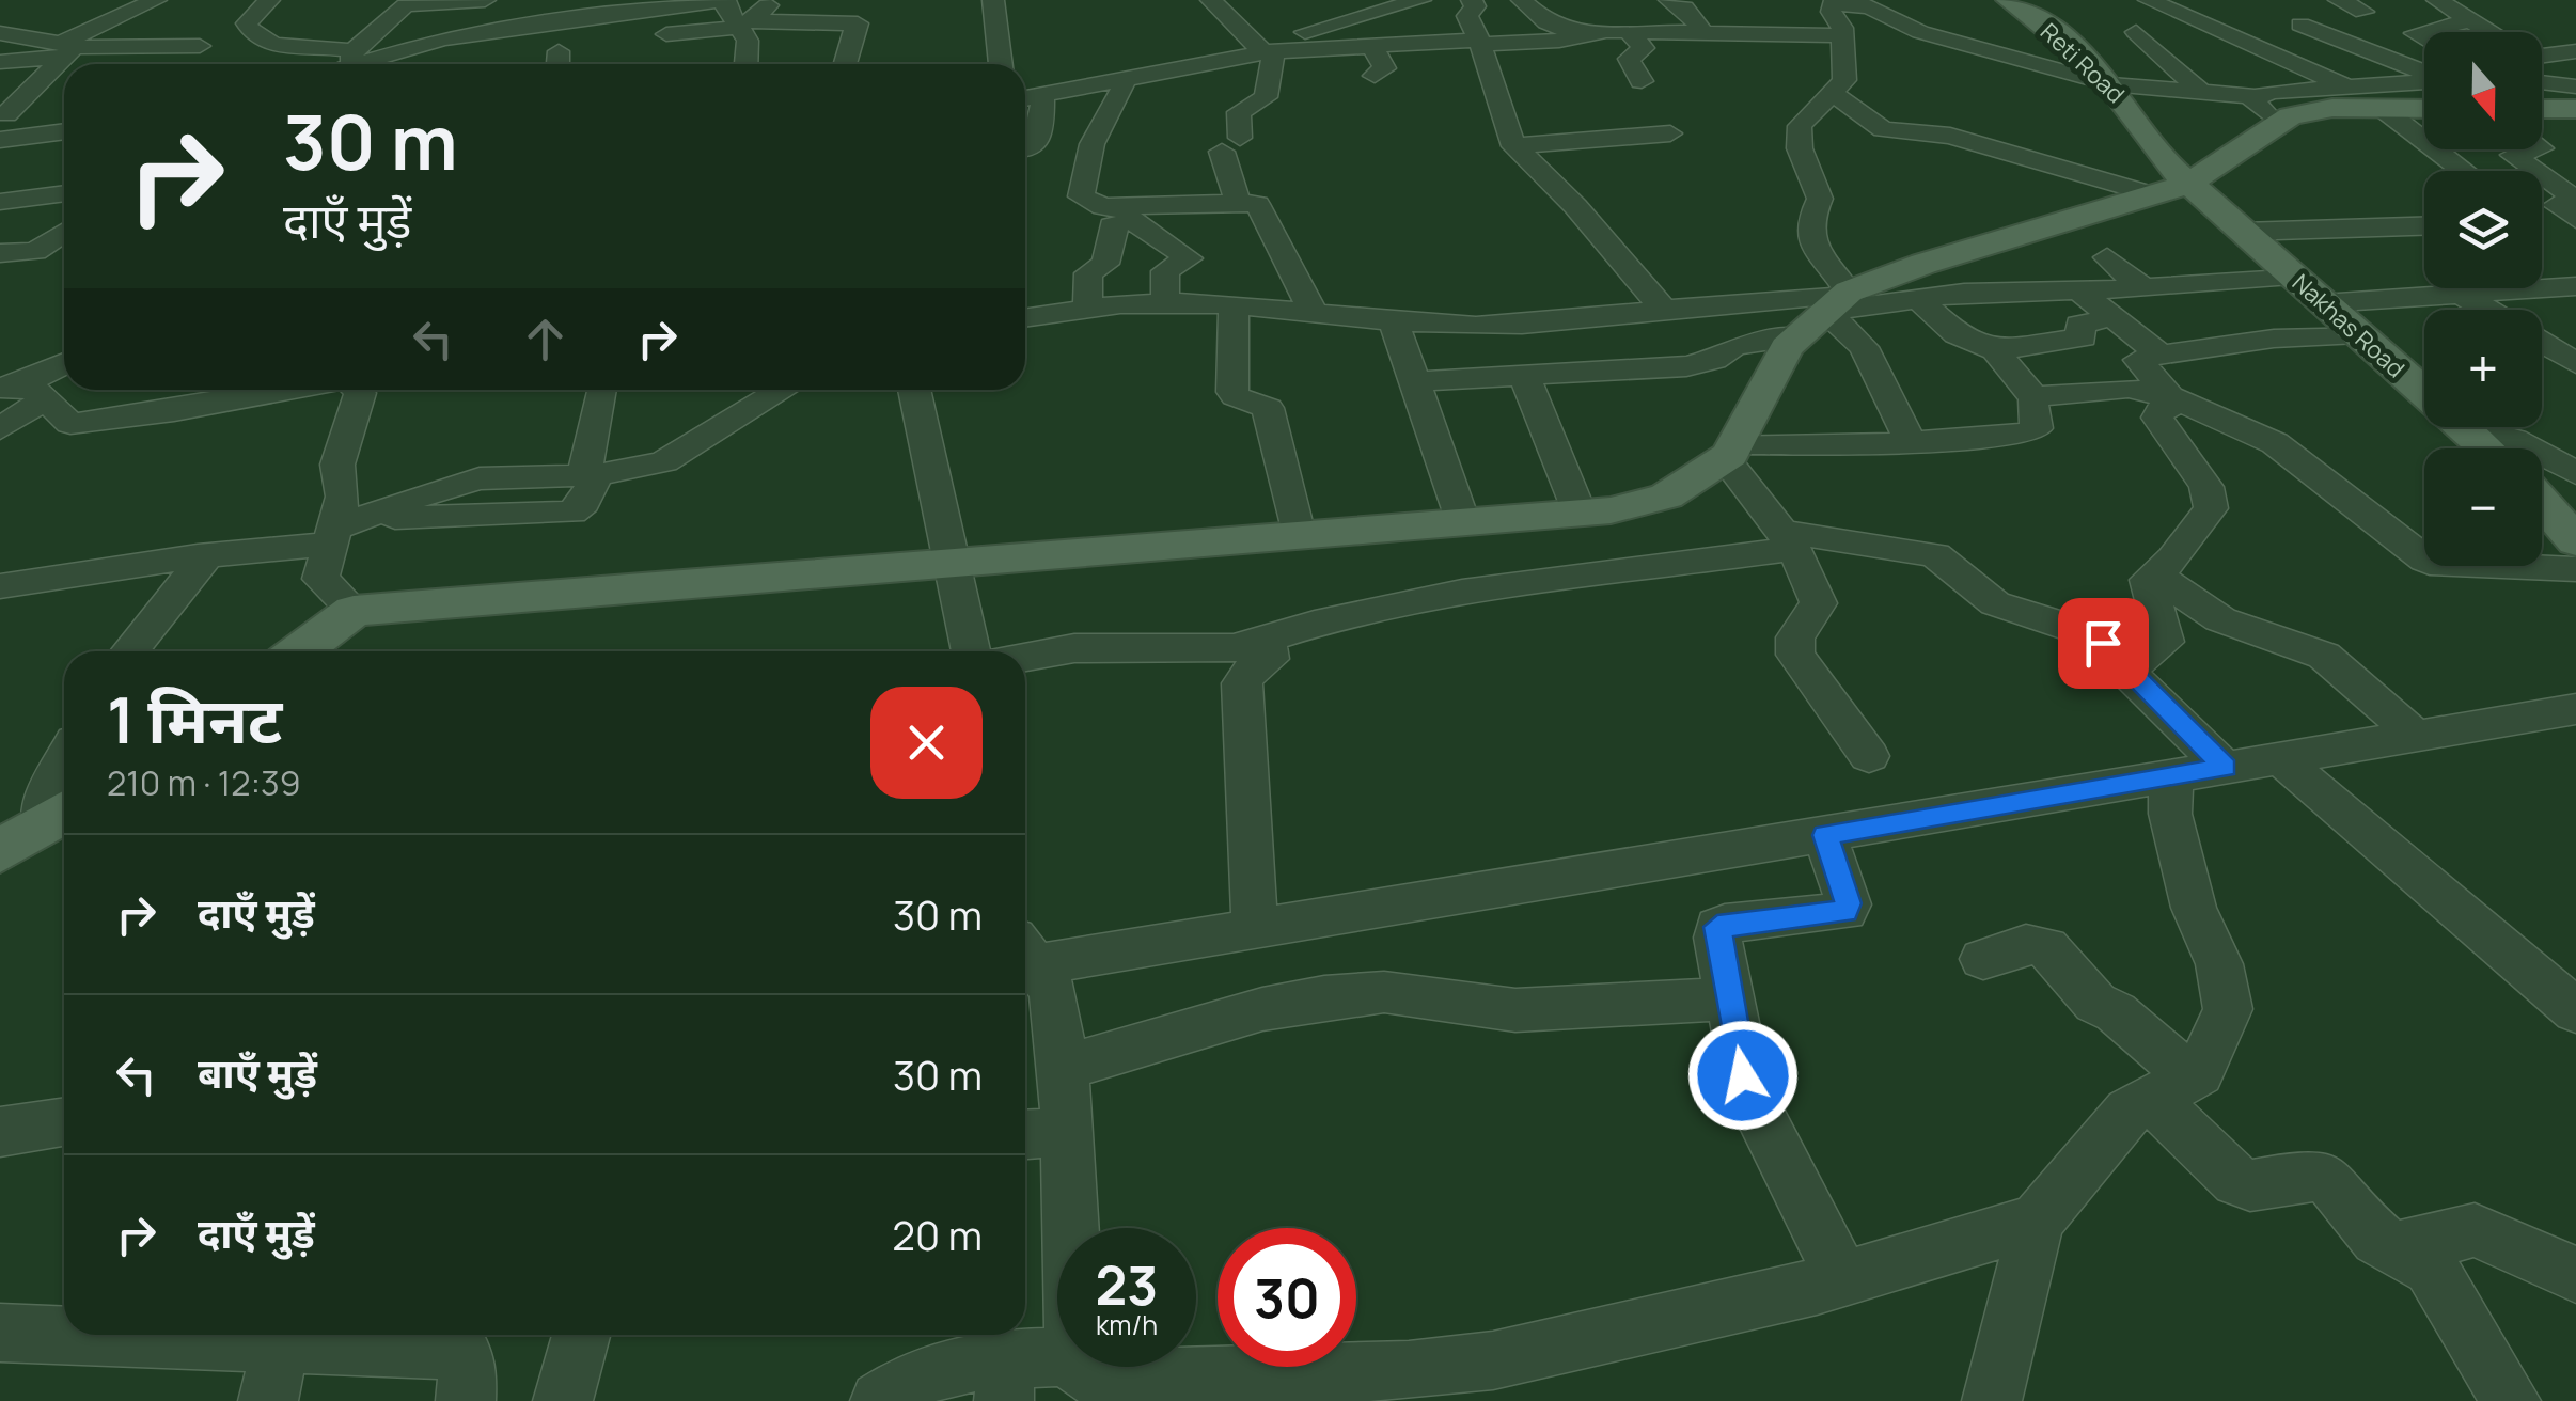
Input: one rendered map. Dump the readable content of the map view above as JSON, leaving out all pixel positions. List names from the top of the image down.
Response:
{
  "streets": {
    "main road": ["Reti Road", "Nakhas Road"]
  },
  "crossings": [
    ["Reti Road", "Nakhas Road"]
  ],
  "north": "bottom",
  "page": {
    "map_buttons": ["+", "−"],
    "turn": ["30 m", "दाएँ मुड़ें"],
    "heading": ["1 मिनट", "210 m · 12:39"],
    "list": [
      {
        "name": "दाएँ मुड़ें",
        "value": "30 m"
      },
      {
        "name": "बाएँ मुड़ें",
        "value": "30 m"
      },
      {
        "name": "दाएँ मुड़ें",
        "value": "20 m"
      }
    ],
    "speed": "23 km/h",
    "limit": "30"
  }
}
